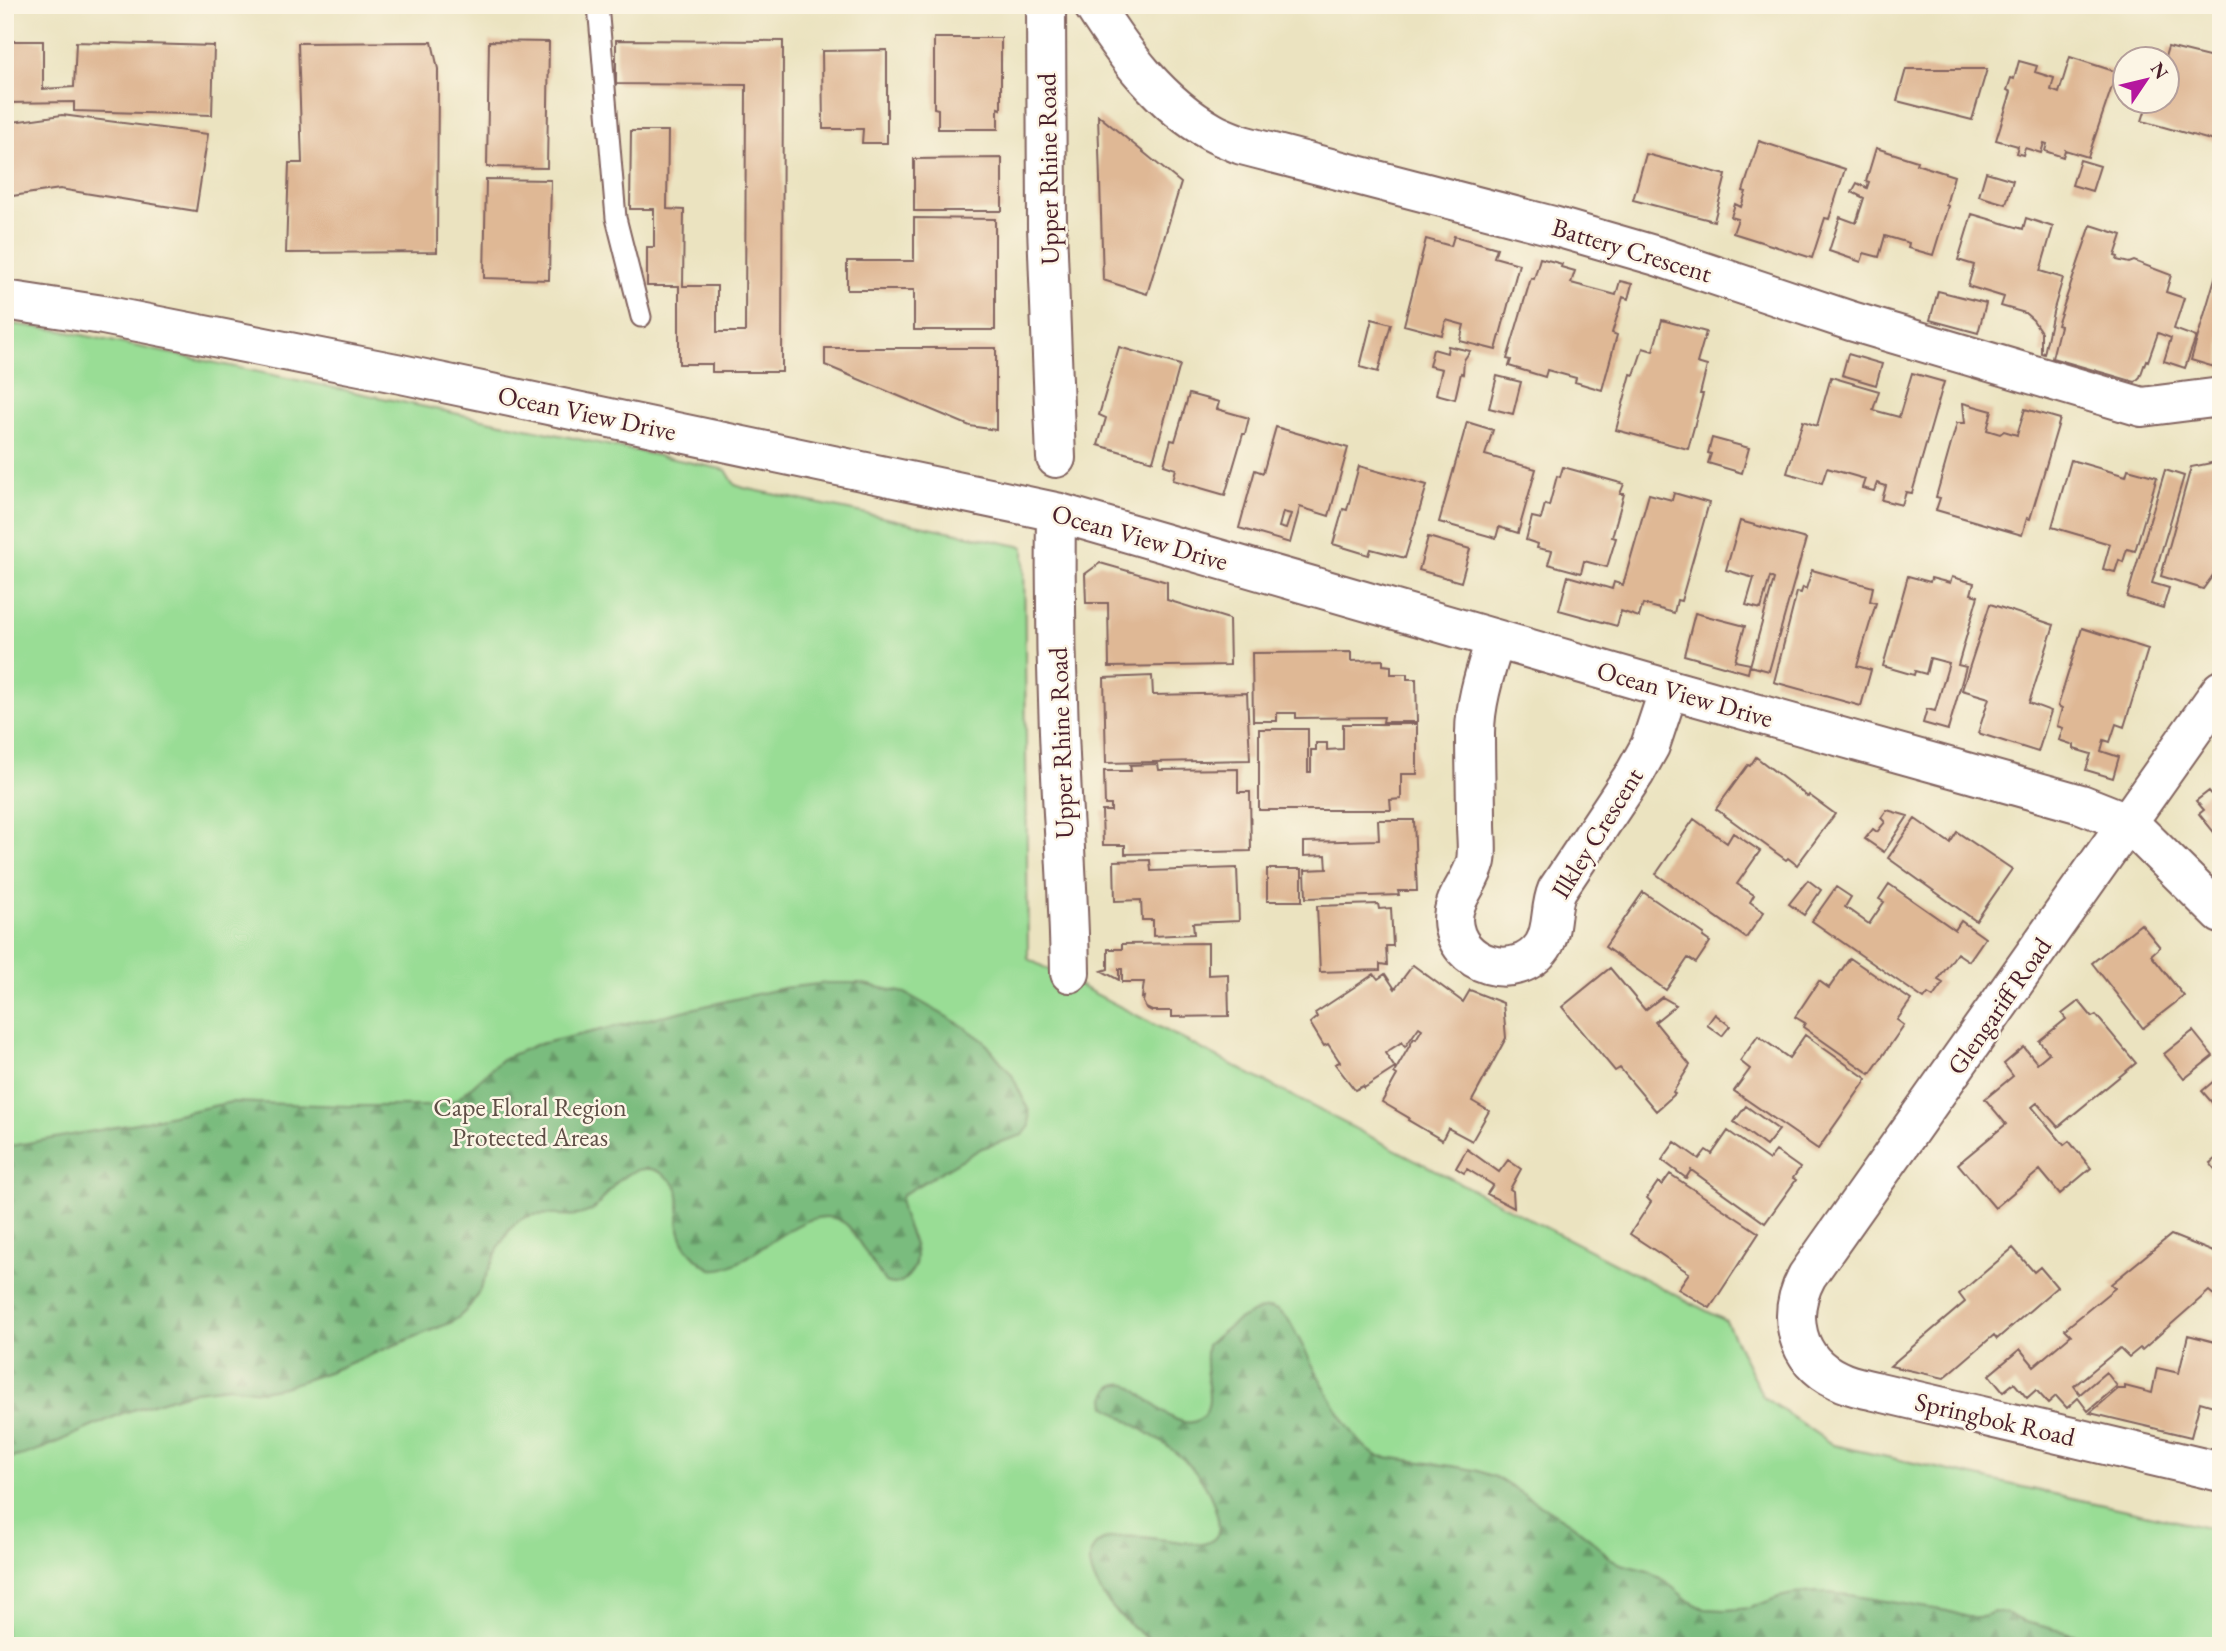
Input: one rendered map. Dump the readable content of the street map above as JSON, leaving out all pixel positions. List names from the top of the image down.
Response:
{
  "streets": {
    "street": [
      "Upper Rhine Road",
      "Battery Crescent",
      "Ocean View Drive",
      "Ilkley Crescent",
      "Glengariff Road",
      "Springbok Road"
    ]
  },
  "crossings": [
    ["Upper Rhine Road", "Ocean View Drive"],
    ["Ocean View Drive", "Ilkley Crescent"],
    ["Ocean View Drive", "Glengariff Road"],
    ["Glengariff Road", "Springbok Road"]
  ],
  "parks": ["Cape Floral Region Protected Areas"],
  "north": "top right"
}
